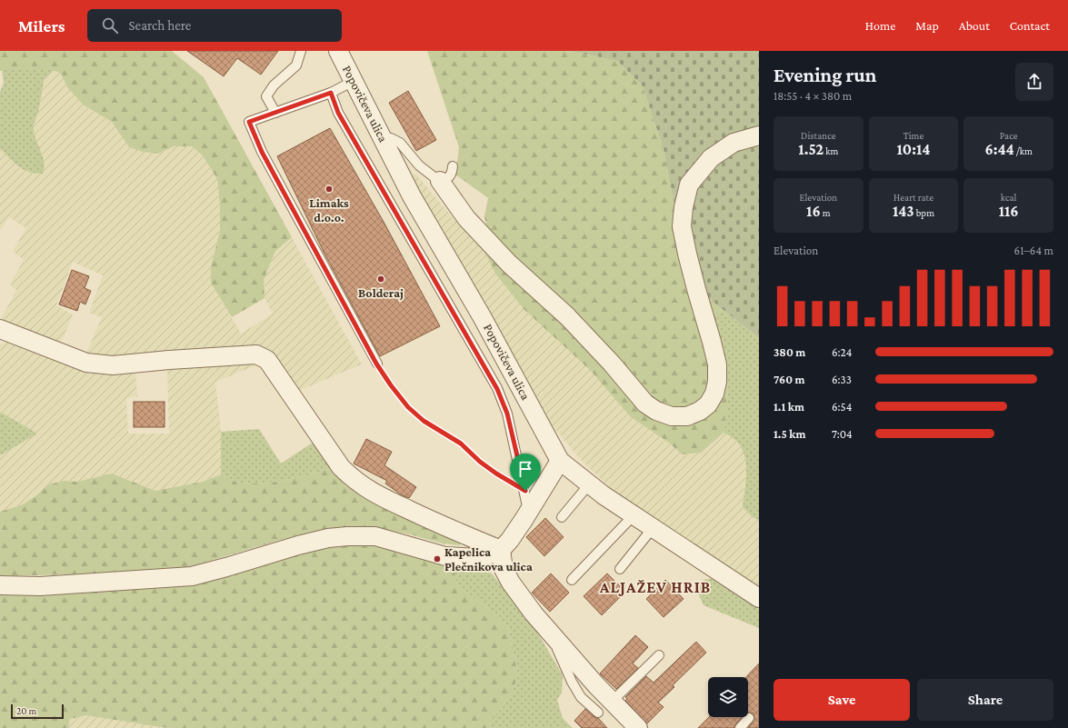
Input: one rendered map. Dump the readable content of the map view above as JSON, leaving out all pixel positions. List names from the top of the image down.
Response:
{
  "streets": {
    "street": ["Popovičeva ulica"]
  },
  "districts": ["ALJAŽEV HRIB"],
  "places": ["Limaks d.o.o.", "Bolderaj", "Kapelica Plečnikova ulica"],
  "scale_bar": "20 m",
  "page": {
    "header": "Milers",
    "search": "Search here",
    "nav": [
      "Home",
      "Map",
      "About",
      "Contact"
    ],
    "heading": ["Evening run", "18:55 · 4 × 380 m"],
    "stats": [
      ["Distance", "1.52 km"],
      ["Time", "10:14"],
      ["Pace", "6:44 /km"],
      ["Elevation", "16 m"],
      ["Heart rate", "143 bpm"],
      ["kcal", "116"]
    ],
    "chart": ["Elevation", "61–64 m"],
    "list": [
      {
        "name": "380 m",
        "note": "6:24"
      },
      {
        "name": "760 m",
        "note": "6:33"
      },
      {
        "name": "1.1 km",
        "note": "6:54"
      },
      {
        "name": "1.5 km",
        "note": "7:04"
      }
    ],
    "buttons": ["Save", "Share"],
    "scale": "20 m"
  }
}
